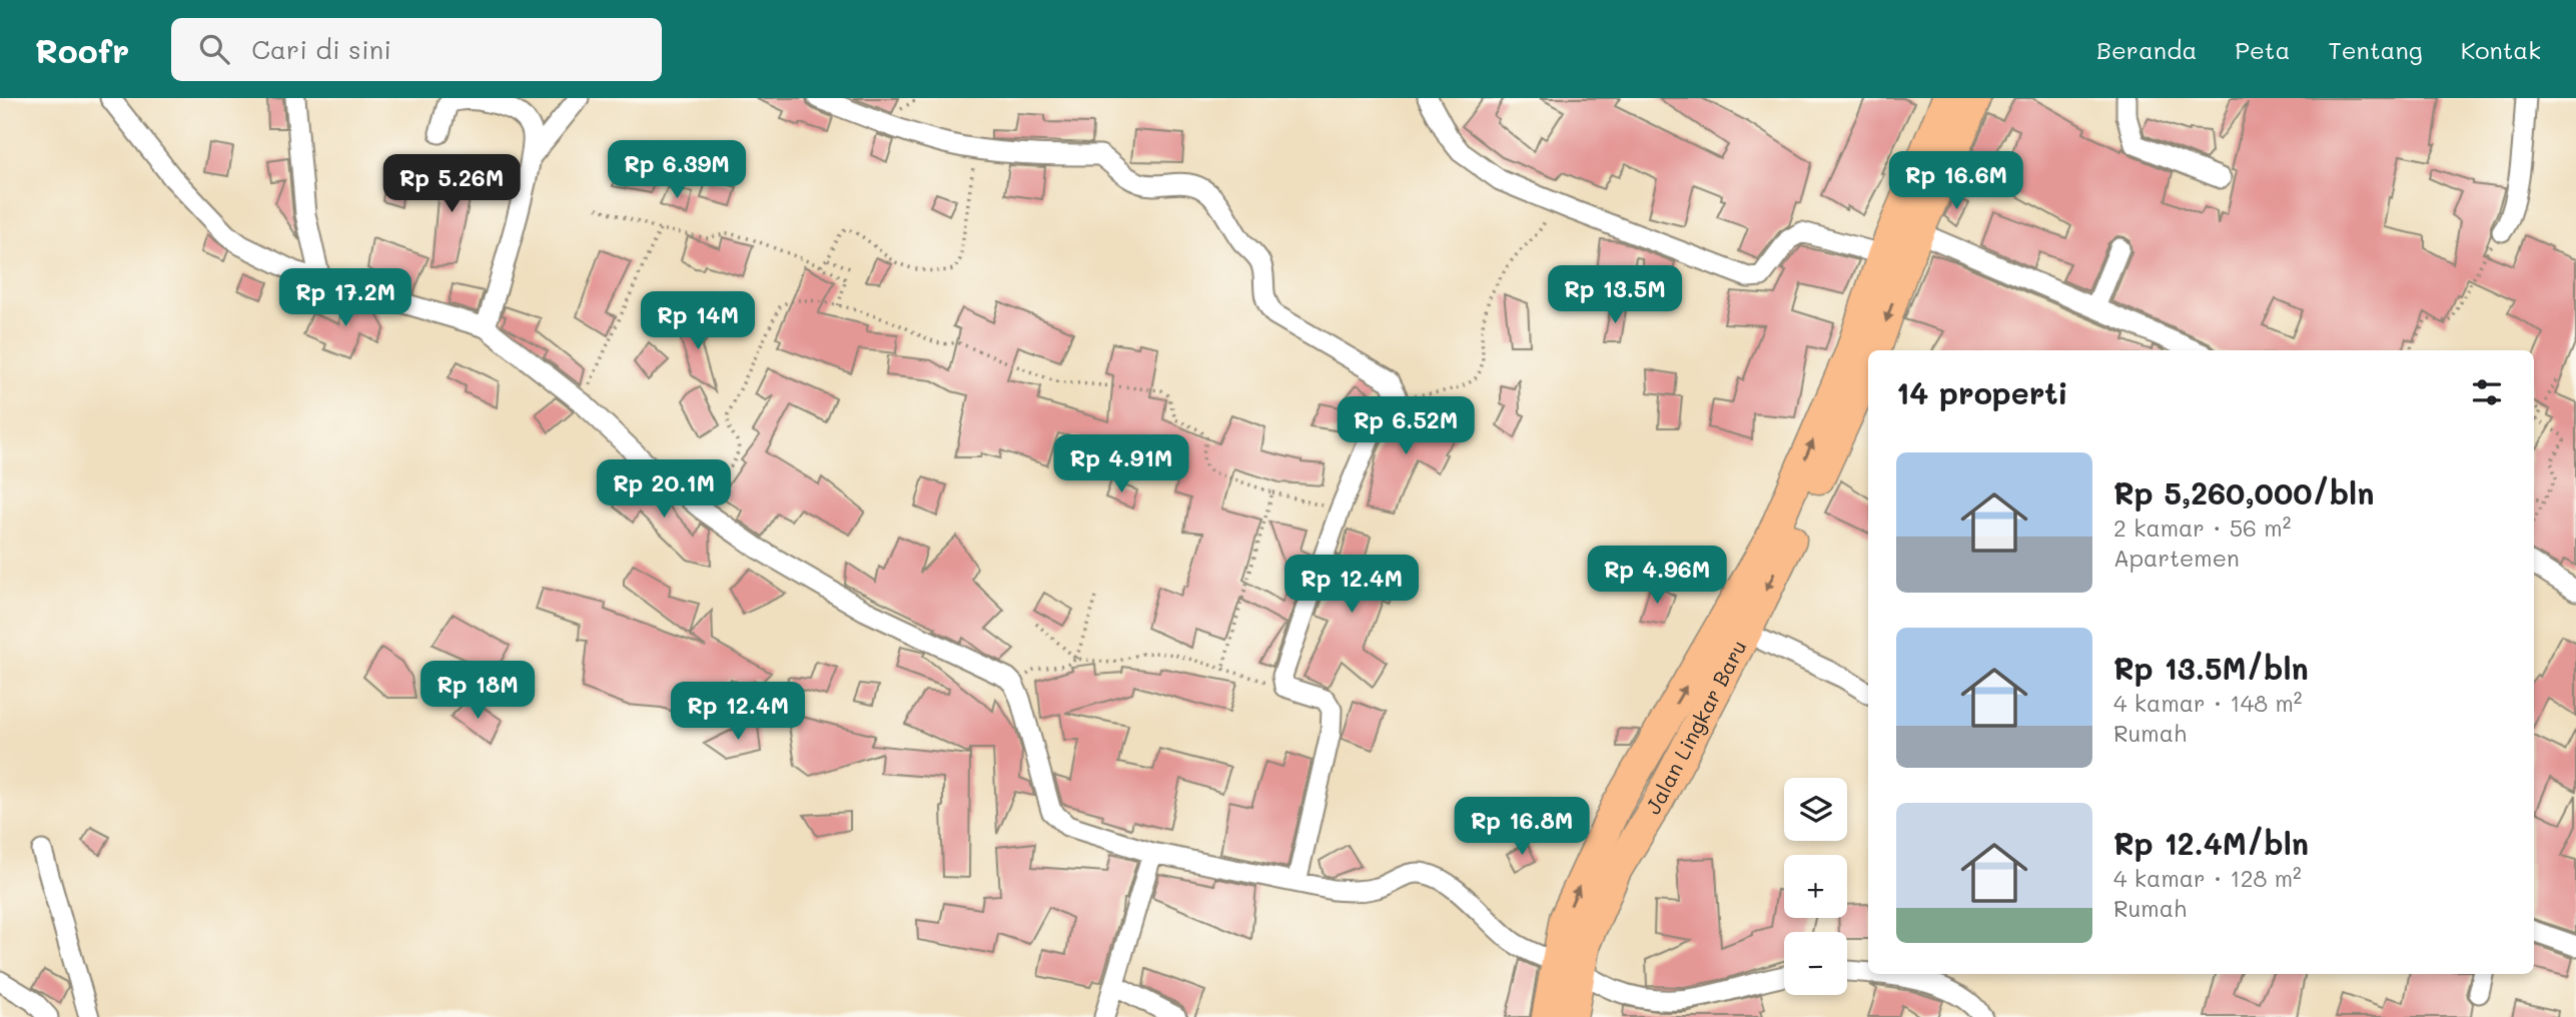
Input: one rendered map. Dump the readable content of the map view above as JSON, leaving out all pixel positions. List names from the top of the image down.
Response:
{
  "streets": {
    "highway": ["Jalan Lingkar Baru"]
  },
  "page": {
    "header": "Roofr",
    "search": "Cari di sini",
    "nav": [
      "Beranda",
      "Peta",
      "Tentang",
      "Kontak"
    ],
    "price": [
      "Rp 6.39M",
      "Rp 16.6M",
      "Rp 5.26M",
      "Rp 13.5M",
      "Rp 17.2M",
      "Rp 14M",
      "Rp 6.52M",
      "Rp 4.91M",
      "Rp 20.1M",
      "Rp 4.96M",
      "Rp 12.4M",
      "Rp 18M",
      "Rp 12.4M",
      "Rp 16.8M"
    ],
    "heading": "14 properti",
    "list": [
      {
        "name": "Rp 5,260,000/bln",
        "note": "2 kamar · 56 m² · Apartemen"
      },
      {
        "name": "Rp 13.5M/bln",
        "note": "4 kamar · 148 m² · Rumah"
      },
      {
        "name": "Rp 12.4M/bln",
        "note": "4 kamar · 128 m² · Rumah"
      }
    ],
    "map_buttons": ["+", "−"]
  }
}
